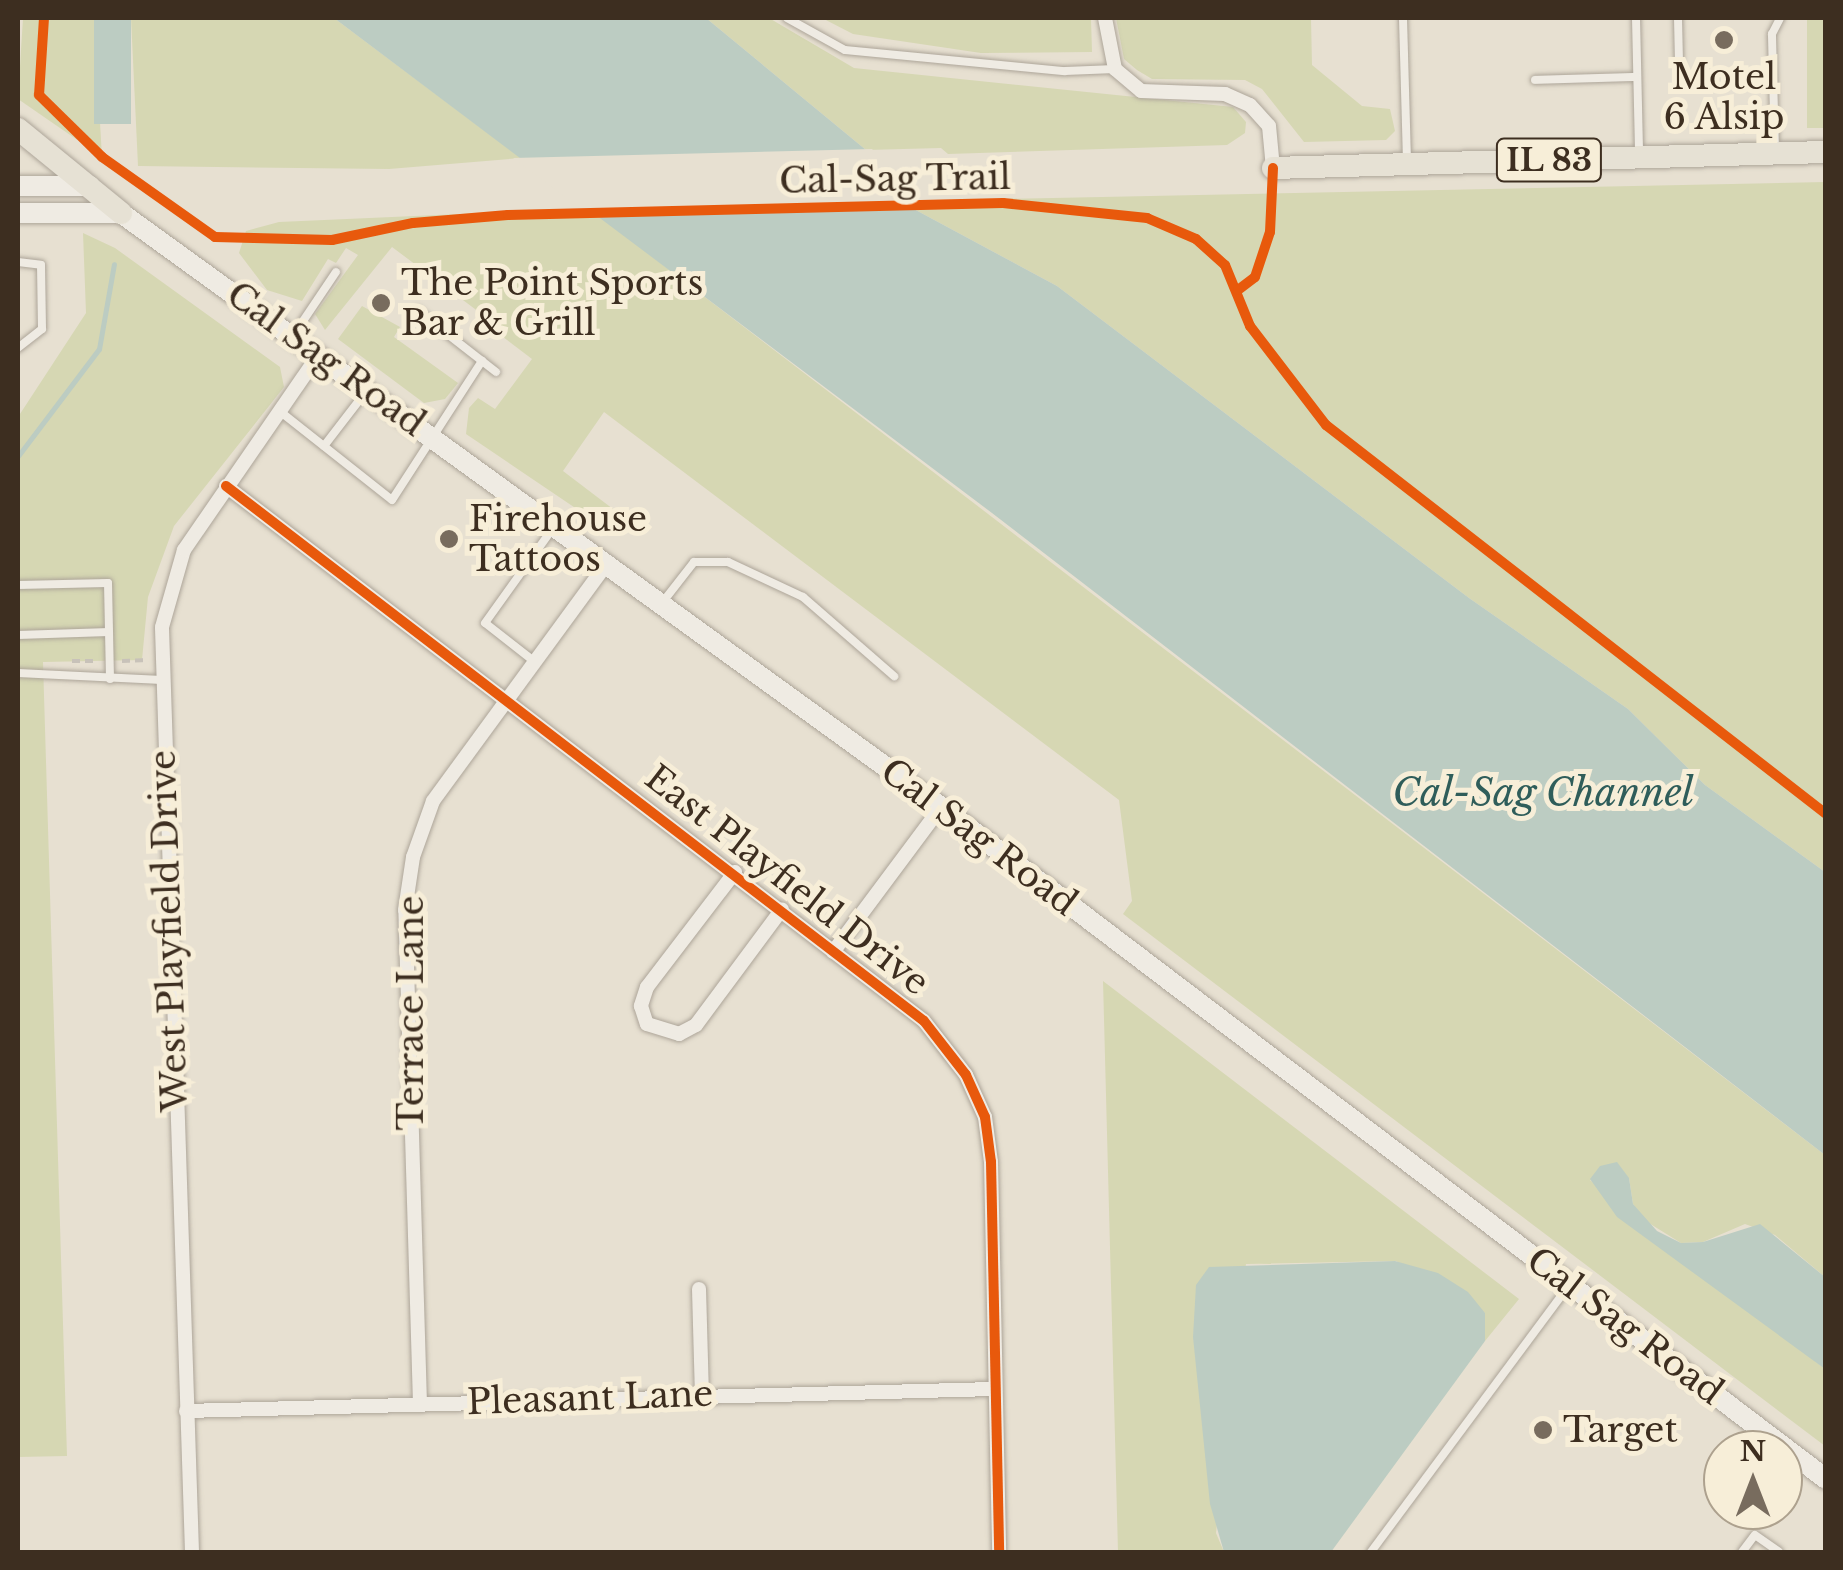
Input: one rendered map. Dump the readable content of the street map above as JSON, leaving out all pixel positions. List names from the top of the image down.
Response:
{
  "streets": {
    "main road": ["IL 83", "Cal Sag Road"],
    "street": [
      "East Playfield Drive",
      "West Playfield Drive",
      "Terrace Lane",
      "Pleasant Lane"
    ],
    "cycle path": ["Cal-Sag Trail"]
  },
  "crossings": [
    ["Cal Sag Road", "East Playfield Drive"],
    ["Cal Sag Road", "West Playfield Drive"],
    ["Cal Sag Road", "Terrace Lane"],
    ["East Playfield Drive", "West Playfield Drive"],
    ["East Playfield Drive", "Terrace Lane"],
    ["East Playfield Drive", "Pleasant Lane"],
    ["West Playfield Drive", "Pleasant Lane"],
    ["Terrace Lane", "Pleasant Lane"]
  ],
  "water": ["Cal-Sag Channel"],
  "places": [
    "Motel 6 Alsip",
    "The Point Sports Bar & Grill",
    "Firehouse Tattoos",
    "Target"
  ],
  "north": "top"
}
